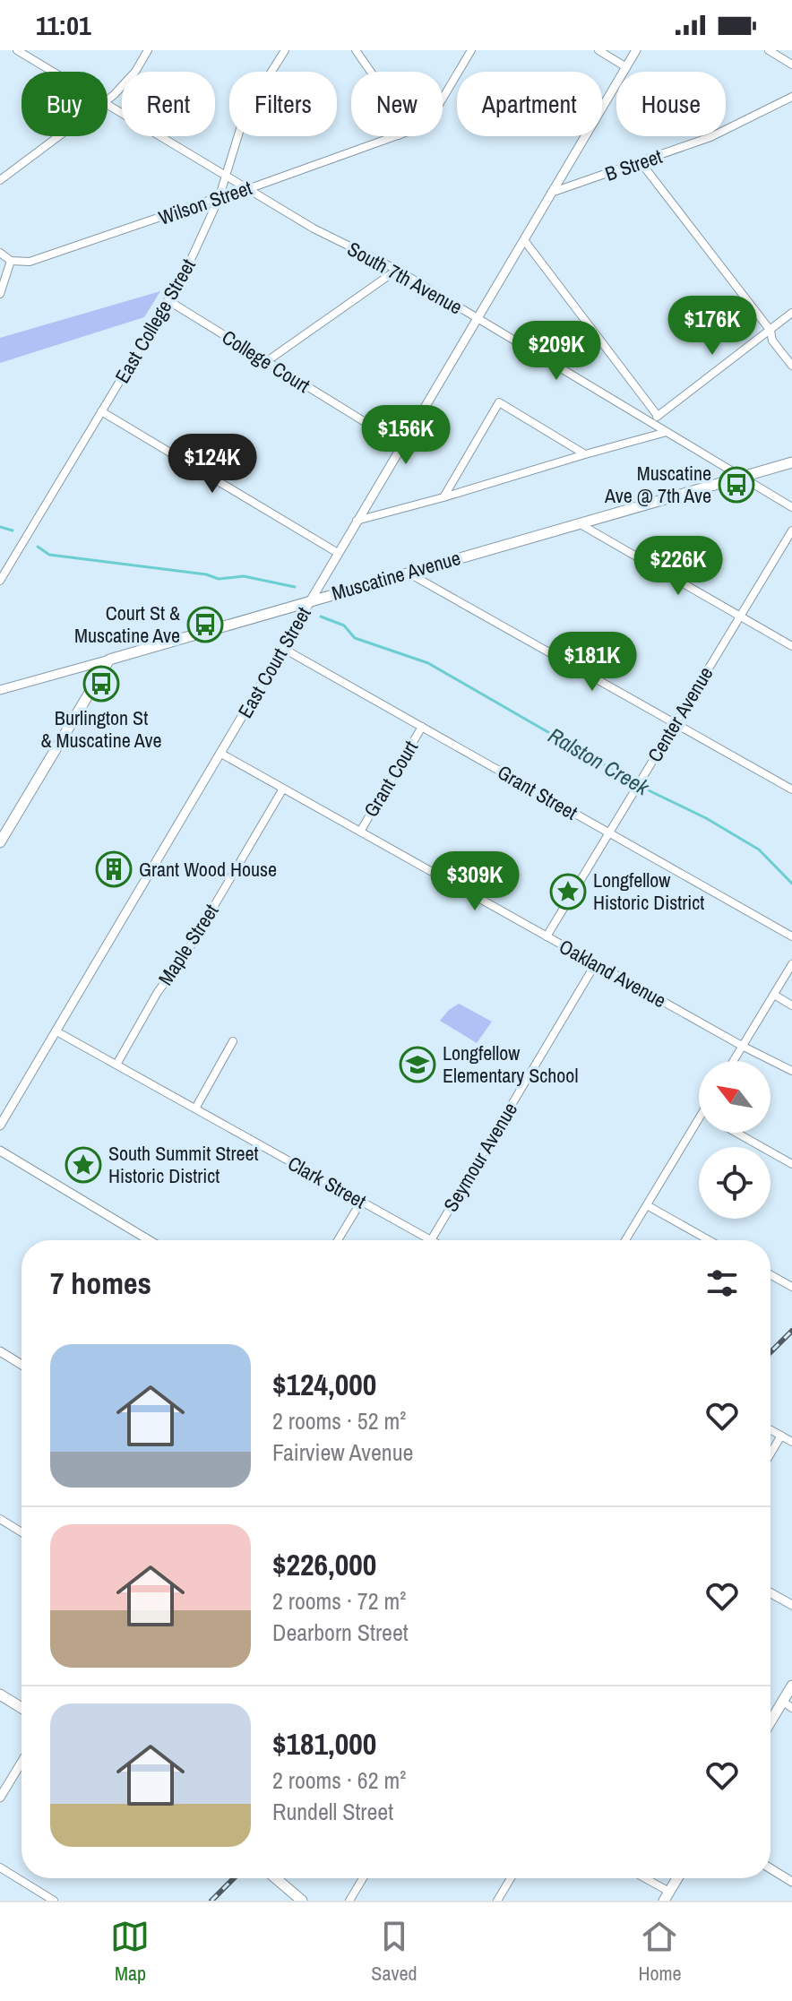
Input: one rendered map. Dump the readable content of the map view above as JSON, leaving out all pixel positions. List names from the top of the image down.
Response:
{
  "streets": {
    "main road": ["Muscatine Avenue"],
    "street": [
      "B Street",
      "Wilson Street",
      "South 7th Avenue",
      "East College Street",
      "College Court",
      "East Court Street",
      "Center Avenue",
      "Grant Court",
      "Grant Street",
      "Maple Street",
      "Oakland Avenue",
      "Seymour Avenue",
      "Clark Street"
    ]
  },
  "crossings": [
    ["B Street", "East Court Street"],
    ["Wilson Street", "South 7th Avenue"],
    ["Wilson Street", "East College Street"],
    ["South 7th Avenue", "East College Street"],
    ["South 7th Avenue", "Muscatine Avenue"],
    ["South 7th Avenue", "East Court Street"],
    ["East College Street", "College Court"],
    ["College Court", "East Court Street"],
    ["Muscatine Avenue", "East Court Street"],
    ["East Court Street", "Grant Street"],
    ["East Court Street", "Oakland Avenue"],
    ["East Court Street", "Clark Street"],
    ["Center Avenue", "Grant Street"],
    ["Center Avenue", "Oakland Avenue"],
    ["Grant Court", "Grant Street"],
    ["Grant Court", "Oakland Avenue"],
    ["Maple Street", "Oakland Avenue"],
    ["Maple Street", "Clark Street"],
    ["Oakland Avenue", "Seymour Avenue"],
    ["Seymour Avenue", "Clark Street"]
  ],
  "water": ["Ralston Creek"],
  "places": {
    "bus stop": ["Muscatine Ave @ 7th Ave", "Court St & Muscatine Ave", "Burlington St & Muscatine Ave"],
    "building": ["Grant Wood House"],
    "place": ["Longfellow Historic District", "South Summit Street Historic District"],
    "school or university": ["Longfellow Elementary School"]
  },
  "north": "top left",
  "page": {
    "status": "11:01",
    "chip": [
      "Buy",
      "Rent",
      "Filters",
      "New",
      "Apartment",
      "House"
    ],
    "price": [
      "$176K",
      "$209K",
      "$156K",
      "$124K",
      "$226K",
      "$181K",
      "$309K"
    ],
    "heading": "7 homes",
    "list": [
      {
        "name": "$124,000",
        "note": "2 rooms · 52 m² · Fairview Avenue"
      },
      {
        "name": "$226,000",
        "note": "2 rooms · 72 m² · Dearborn Street"
      },
      {
        "name": "$181,000",
        "note": "2 rooms · 62 m² · Rundell Street"
      }
    ],
    "tabs": ["Map", "Saved", "Home"]
  }
}
